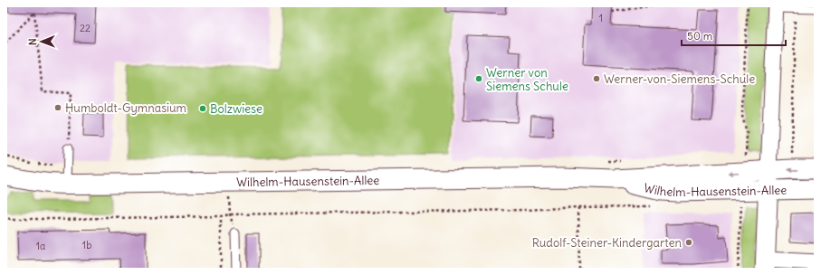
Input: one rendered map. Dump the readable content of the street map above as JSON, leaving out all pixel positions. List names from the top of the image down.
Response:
{
  "streets": {
    "street": ["Wilhelm-Hausenstein-Allee"]
  },
  "places": [
    "Werner von Siemens Schule",
    "Werner-von-Siemens-Schule",
    "Humboldt-Gymnasium",
    "Bolzwiese",
    "Rudolf-Steiner-Kindergarten"
  ],
  "house_numbers": [
    "1",
    "22",
    "1b",
    "1a"
  ],
  "scale_bar": "50 m",
  "north": "left"
}
